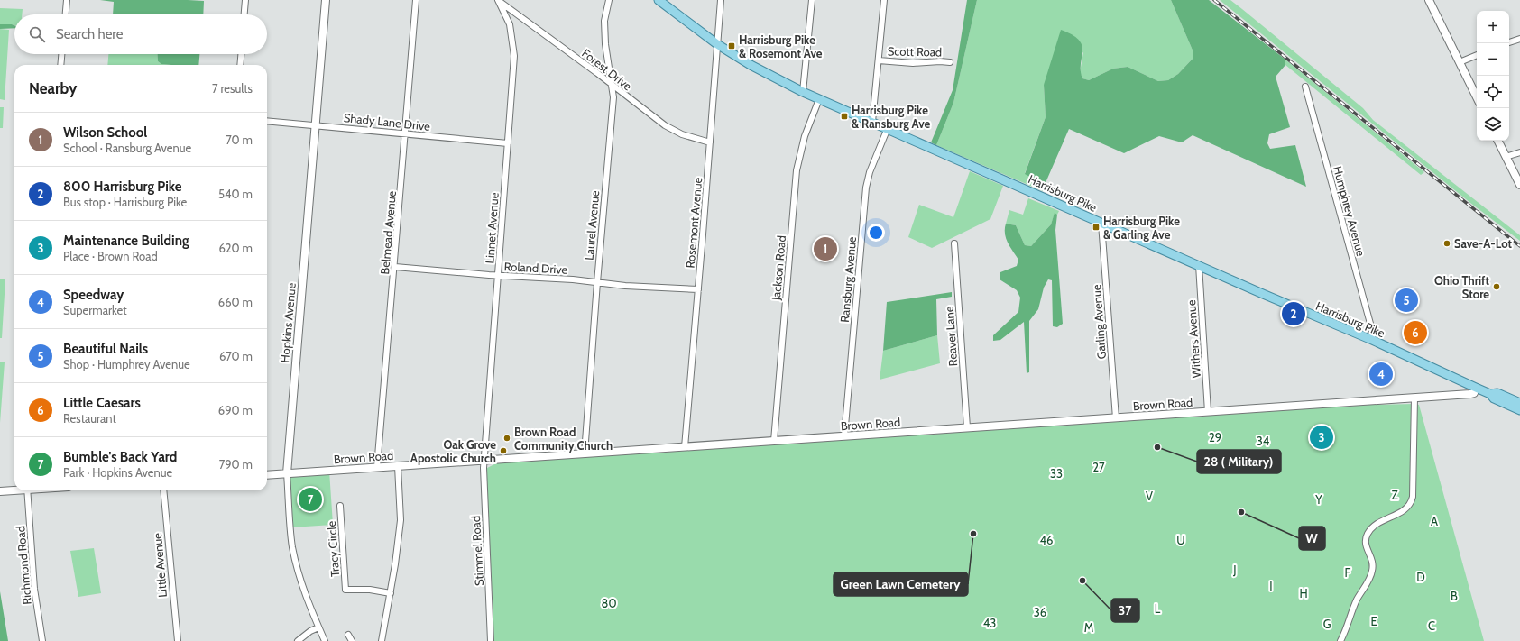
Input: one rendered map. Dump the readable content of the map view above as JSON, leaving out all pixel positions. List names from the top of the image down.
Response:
{
  "streets": {
    "main road": ["Harrisburg Pike", "Hopkins Avenue", "Brown Road"],
    "street": [
      "Scott Road",
      "Forest Drive",
      "Shady Lane Drive",
      "Humphrey Avenue",
      "Rosemont Avenue",
      "Laurel Avenue",
      "Linnet Avenue",
      "Belmead Avenue",
      "Roland Drive",
      "Jackson Road",
      "Ransburg Avenue",
      "Garling Avenue",
      "Reaver Lane",
      "Withers Avenue",
      "Tracy Circle",
      "Stimmel Road",
      "Richmond Road",
      "Little Avenue"
    ]
  },
  "crossings": [
    ["Forest Drive", "Rosemont Avenue"],
    ["Forest Drive", "Laurel Avenue"],
    ["Forest Drive", "Linnet Avenue"],
    ["Shady Lane Drive", "Linnet Avenue"],
    ["Shady Lane Drive", "Belmead Avenue"],
    ["Shady Lane Drive", "Hopkins Avenue"],
    ["Harrisburg Pike", "Humphrey Avenue"],
    ["Harrisburg Pike", "Rosemont Avenue"],
    ["Harrisburg Pike", "Jackson Road"],
    ["Harrisburg Pike", "Ransburg Avenue"],
    ["Harrisburg Pike", "Garling Avenue"],
    ["Harrisburg Pike", "Withers Avenue"],
    ["Harrisburg Pike", "Brown Road"],
    ["Rosemont Avenue", "Roland Drive"],
    ["Rosemont Avenue", "Brown Road"],
    ["Laurel Avenue", "Roland Drive"],
    ["Laurel Avenue", "Brown Road"],
    ["Linnet Avenue", "Roland Drive"],
    ["Linnet Avenue", "Brown Road"],
    ["Linnet Avenue", "Stimmel Road"],
    ["Belmead Avenue", "Roland Drive"],
    ["Belmead Avenue", "Brown Road"],
    ["Jackson Road", "Brown Road"],
    ["Ransburg Avenue", "Brown Road"],
    ["Garling Avenue", "Brown Road"],
    ["Hopkins Avenue", "Brown Road"],
    ["Reaver Lane", "Brown Road"],
    ["Withers Avenue", "Brown Road"],
    ["Brown Road", "Stimmel Road"]
  ],
  "parks": [
    "29",
    "34",
    "27",
    "33",
    "Z",
    "V",
    "Y",
    "A",
    "46",
    "U",
    "J",
    "F",
    "D",
    "I",
    "H",
    "B",
    "80",
    "L",
    "36",
    "E",
    "43",
    "G",
    "C",
    "M"
  ],
  "places": {
    "transit": ["Harrisburg Pike & Rosemont Ave", "Harrisburg Pike & Ransburg Ave", "Harrisburg Pike & Garling Ave"],
    "other": [
      "Save-A-Lot",
      "Ohio Thrift Store",
      "Brown Road Community Church",
      "28 ( Military)",
      "Oak Grove Apostolic Church",
      "W",
      "Green Lawn Cemetery",
      "37"
    ]
  },
  "page": {
    "map_buttons": ["+", "−"],
    "search": "Search here",
    "heading": ["Nearby", "7 results"],
    "list": [
      {
        "mark": "1",
        "name": "Wilson School",
        "note": "School · Ransburg Avenue",
        "value": "70 m"
      },
      {
        "mark": "2",
        "name": "800 Harrisburg Pike",
        "note": "Bus stop · Harrisburg Pike",
        "value": "540 m"
      },
      {
        "mark": "3",
        "name": "Maintenance Building",
        "note": "Place · Brown Road",
        "value": "620 m"
      },
      {
        "mark": "4",
        "name": "Speedway",
        "note": "Supermarket",
        "value": "660 m"
      },
      {
        "mark": "5",
        "name": "Beautiful Nails",
        "note": "Shop · Humphrey Avenue",
        "value": "670 m"
      },
      {
        "mark": "6",
        "name": "Little Caesars",
        "note": "Restaurant",
        "value": "690 m"
      },
      {
        "mark": "7",
        "name": "Bumble's Back Yard",
        "note": "Park · Hopkins Avenue",
        "value": "790 m"
      }
    ],
    "pins": [
      "1",
      "5",
      "2",
      "6",
      "4",
      "3",
      "7"
    ]
  }
}
